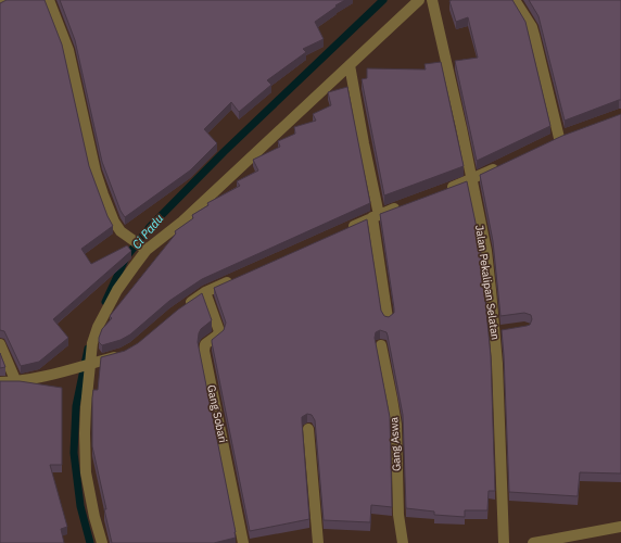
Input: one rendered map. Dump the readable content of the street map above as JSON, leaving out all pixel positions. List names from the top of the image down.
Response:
{
  "streets": {
    "street": ["Jalan Pekalipan Selatan", "Gang Sobari", "Gang Aswa"]
  },
  "water": ["Ci Padu"]
}
